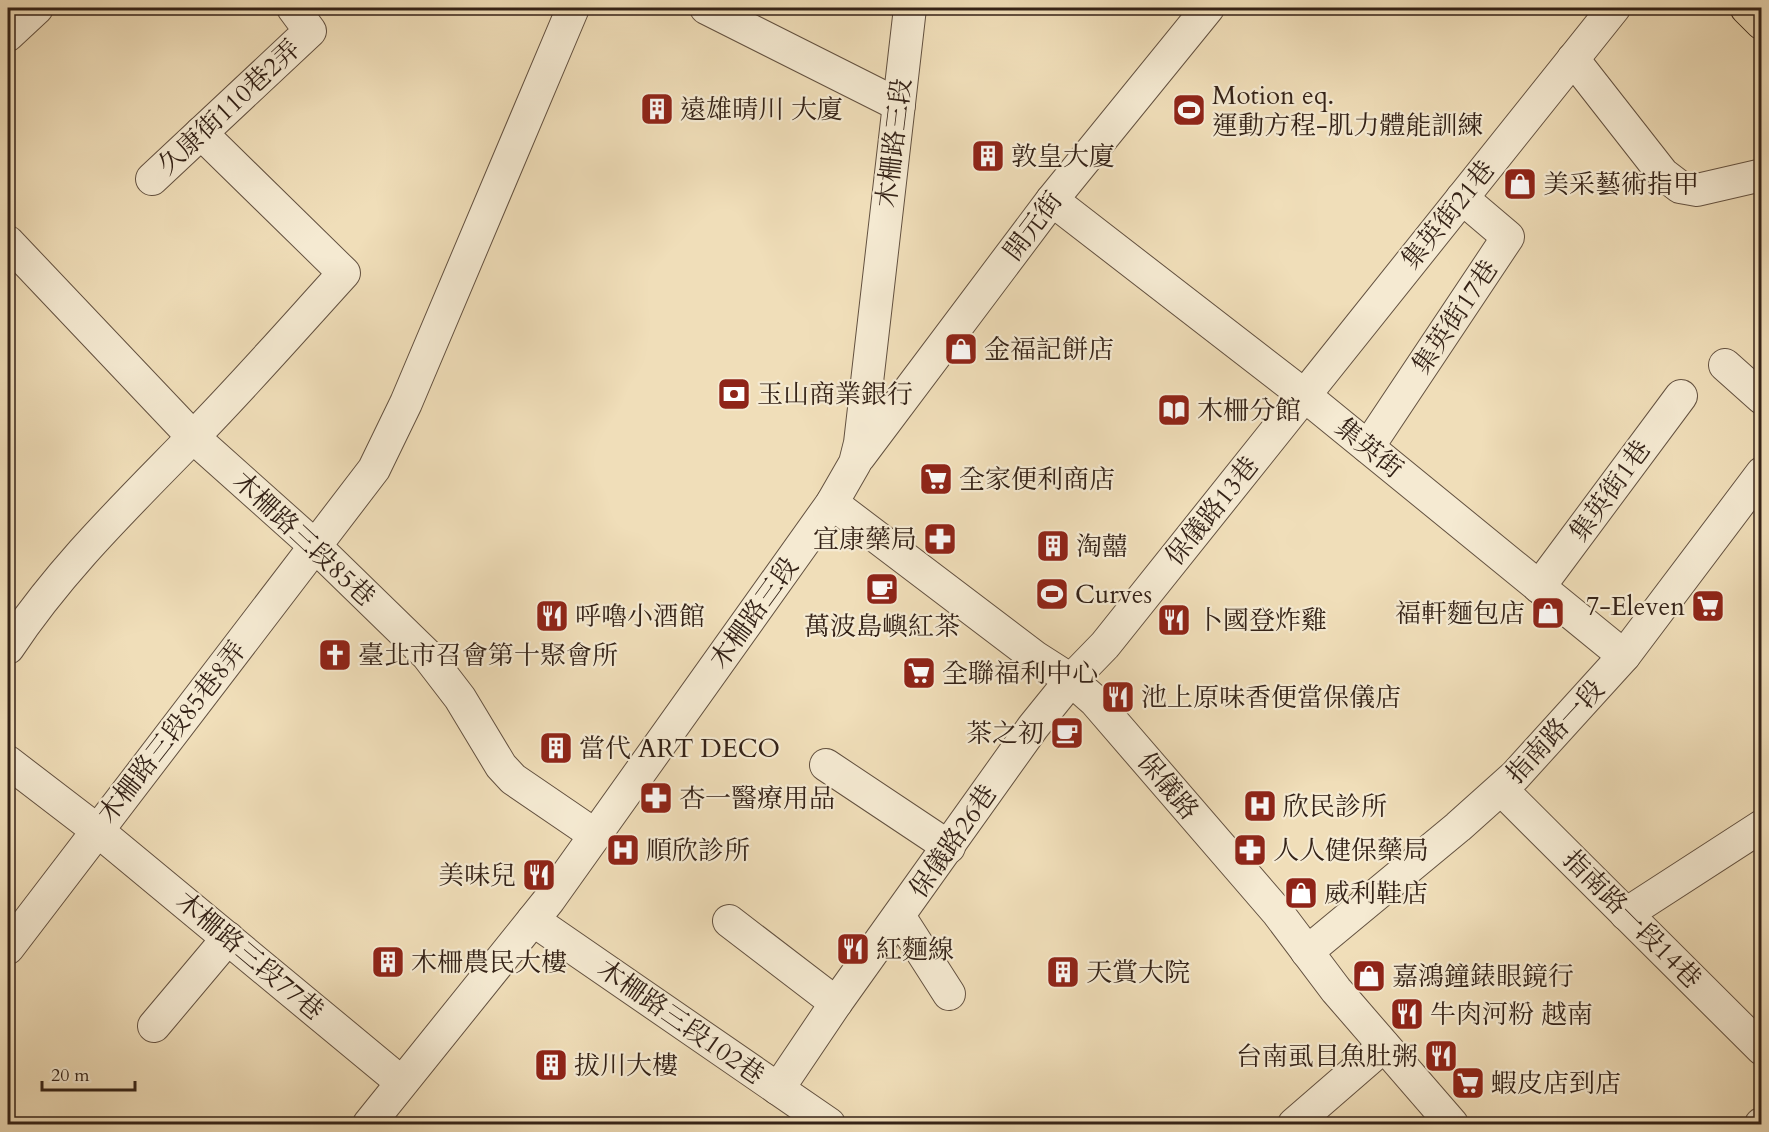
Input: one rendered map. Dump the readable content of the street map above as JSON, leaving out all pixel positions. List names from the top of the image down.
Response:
{
  "streets": {
    "street": [
      "久康街110巷2弄",
      "木柵路三段",
      "集英街21巷",
      "開元街",
      "集英街17巷",
      "集英街",
      "集英街1巷",
      "保儀路13巷",
      "木柵路三段85巷",
      "木柵路三段85巷8弄",
      "指南路一段",
      "保儀路",
      "保儀路26巷",
      "指南路一段14巷",
      "木柵路三段77巷",
      "木柵路三段102巷"
    ]
  },
  "crossings": [
    ["木柵路三段", "開元街"],
    ["木柵路三段", "木柵路三段85巷"],
    ["木柵路三段", "保儀路"],
    ["木柵路三段", "木柵路三段77巷"],
    ["木柵路三段", "木柵路三段102巷"],
    ["集英街21巷", "集英街17巷"],
    ["集英街21巷", "集英街"],
    ["集英街21巷", "保儀路13巷"],
    ["開元街", "集英街"],
    ["集英街17巷", "集英街"],
    ["集英街", "集英街1巷"],
    ["集英街", "保儀路13巷"],
    ["集英街", "指南路一段"],
    ["保儀路13巷", "保儀路"],
    ["保儀路13巷", "保儀路26巷"],
    ["木柵路三段85巷", "木柵路三段85巷8弄"],
    ["木柵路三段85巷8弄", "木柵路三段77巷"],
    ["指南路一段", "保儀路"],
    ["指南路一段", "指南路一段14巷"],
    ["保儀路", "保儀路26巷"],
    ["保儀路26巷", "木柵路三段102巷"]
  ],
  "places": {
    "building": [
      "遠雄晴川 大廈",
      "敦皇大廈",
      "淘囍",
      "當代 ART DECO",
      "木柵農民大樓",
      "天賞大院",
      "拔川大樓"
    ],
    "sports": ["Motion eq. 運動方程-肌力體能訓練", "Curves"],
    "shop": [
      "美采藝術指甲",
      "金福記餅店",
      "福軒麵包店",
      "威利鞋店",
      "嘉鴻鐘錶眼鏡行"
    ],
    "bank": ["玉山商業銀行"],
    "library": ["木柵分館"],
    "supermarket": [
      "全家便利商店",
      "7-Eleven",
      "全聯福利中心",
      "蝦皮店到店"
    ],
    "pharmacy": ["宜康藥局", "杏一醫療用品", "人人健保藥局"],
    "cafe": ["萬波島嶼紅茶", "茶之初"],
    "restaurant": [
      "呼嚕小酒館",
      "卜國登炸雞",
      "池上原味香便當保儀店",
      "美味兒",
      "紅麵線",
      "牛肉河粉 越南",
      "台南虱目魚肚粥"
    ],
    "church": ["臺北市召會第十聚會所"],
    "hospital": ["欣民診所", "順欣診所"]
  },
  "scale_bar": "20 m"
}
